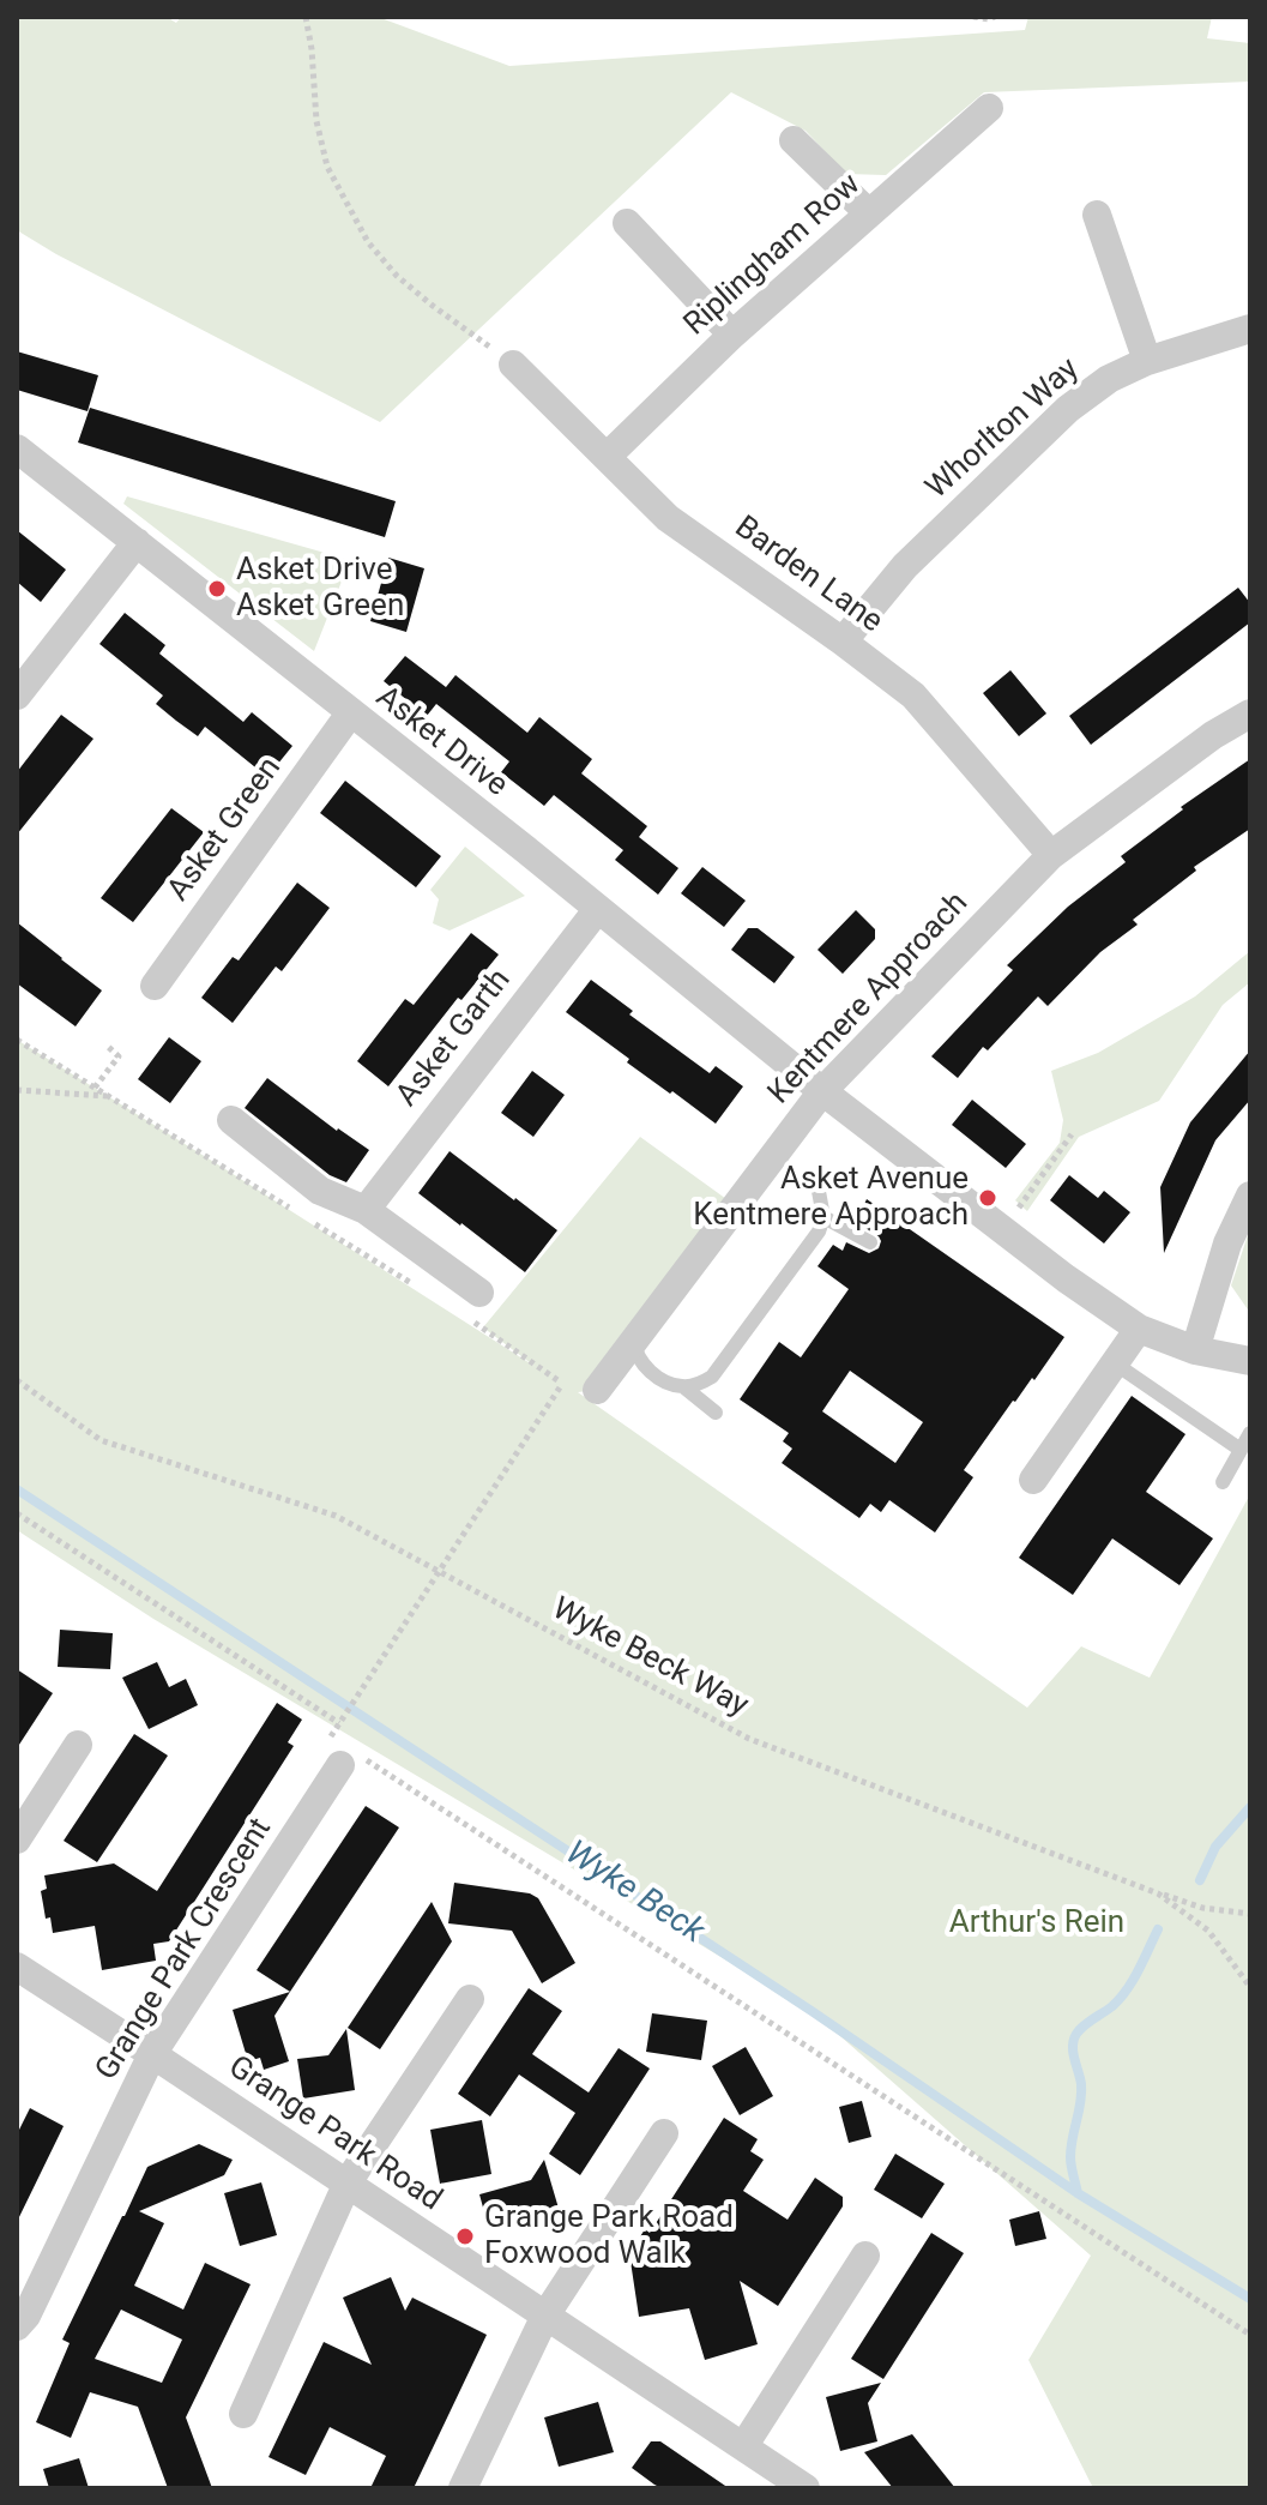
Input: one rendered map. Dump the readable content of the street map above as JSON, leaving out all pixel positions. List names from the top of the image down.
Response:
{
  "streets": {
    "street": [
      "Riplingham Row",
      "Whorlton Way",
      "Barden Lane",
      "Asket Drive",
      "Asket Green",
      "Kentmere Approach",
      "Asket Garth",
      "Grange Park Crescent",
      "Grange Park Road"
    ],
    "path": ["Wyke Beck Way"]
  },
  "crossings": [
    ["Riplingham Row", "Barden Lane"],
    ["Whorlton Way", "Barden Lane"],
    ["Barden Lane", "Kentmere Approach"],
    ["Asket Drive", "Asket Green"],
    ["Asket Drive", "Kentmere Approach"],
    ["Asket Drive", "Asket Garth"],
    ["Grange Park Crescent", "Grange Park Road"]
  ],
  "water": ["Wyke Beck"],
  "parks": ["Arthur's Rein"],
  "places": ["Asket Drive Asket Green", "Asket Avenue Kentmere Approach", "Grange Park Road Foxwood Walk"]
}
